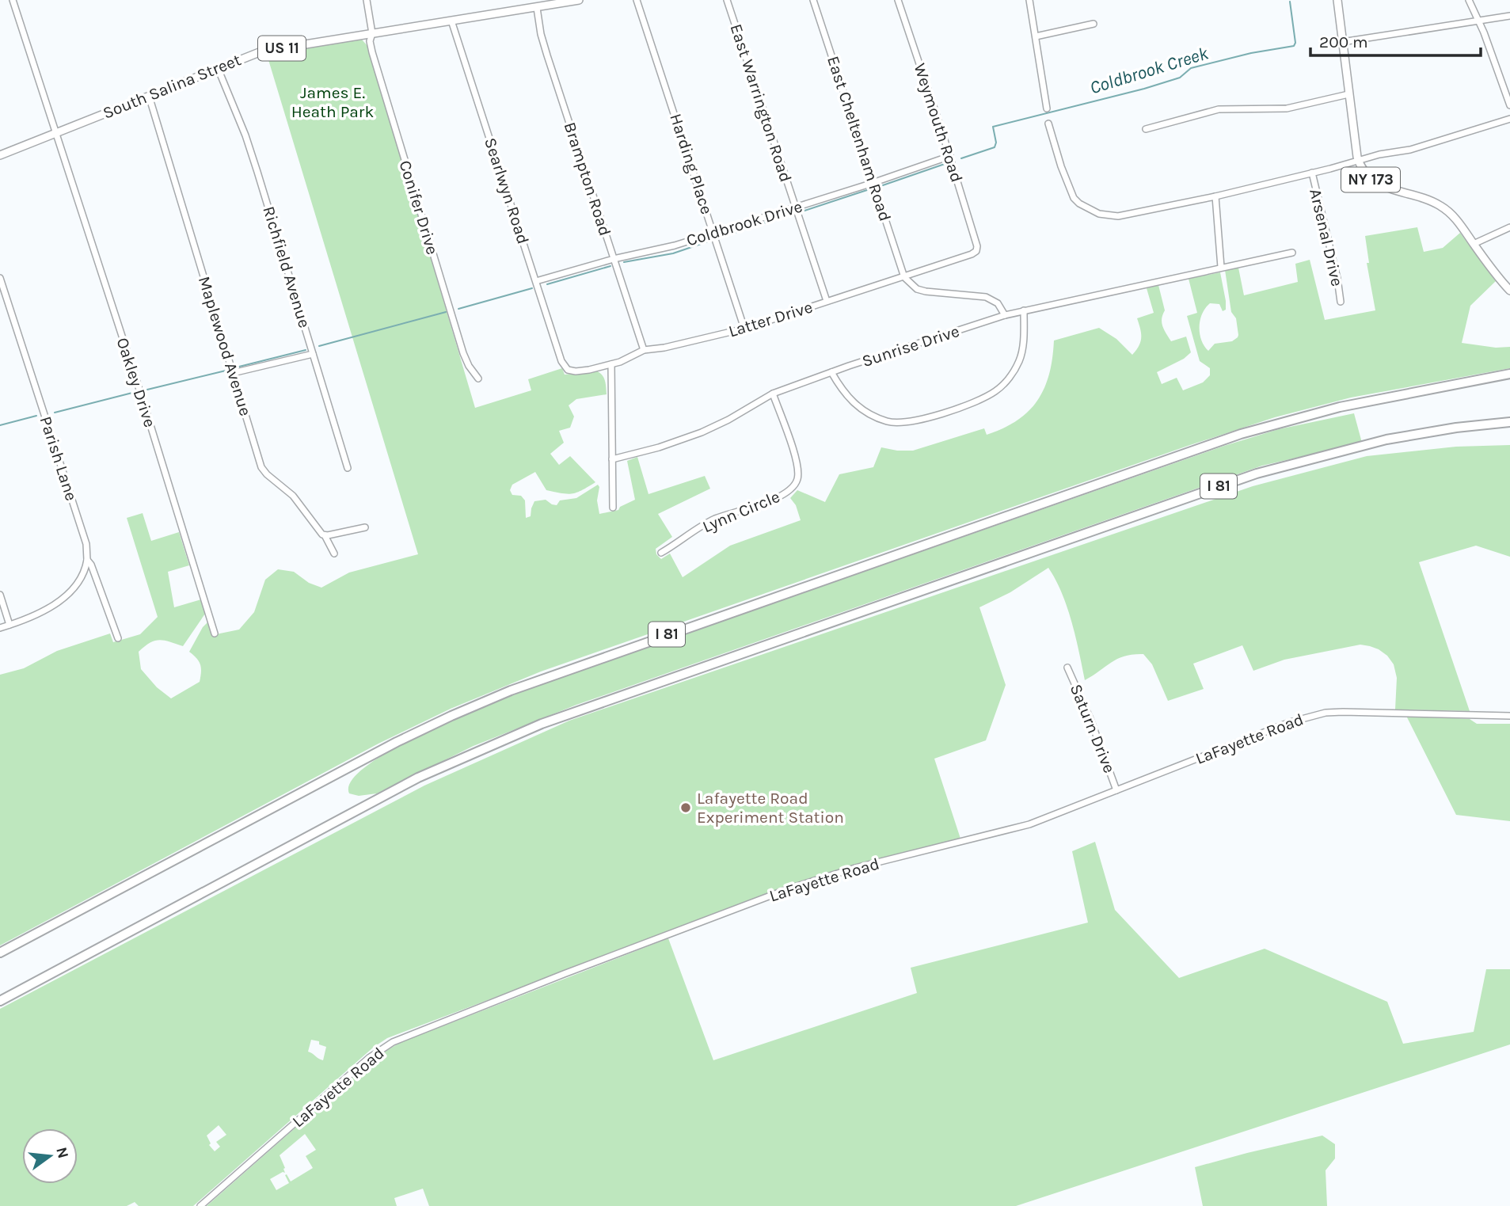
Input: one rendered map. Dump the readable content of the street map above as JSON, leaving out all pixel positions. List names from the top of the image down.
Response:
{
  "streets": {
    "highway": ["I 81"],
    "main road": ["US 11", "South Salina Street", "NY 173"],
    "street": [
      "East Warrington Road",
      "Weymouth Road",
      "East Cheltenham Road",
      "Harding Place",
      "Brampton Road",
      "Searlwyn Road",
      "Conifer Drive",
      "Coldbrook Drive",
      "Arsenal Drive",
      "Richfield Avenue",
      "Latter Drive",
      "Maplewood Avenue",
      "Sunrise Drive",
      "Oakley Drive",
      "Parish Lane",
      "Lynn Circle",
      "Saturn Drive",
      "LaFayette Road"
    ]
  },
  "crossings": [
    ["South Salina Street", "Brampton Road"],
    ["South Salina Street", "Searlwyn Road"],
    ["South Salina Street", "Conifer Drive"],
    ["South Salina Street", "Richfield Avenue"],
    ["South Salina Street", "Maplewood Avenue"],
    ["South Salina Street", "Oakley Drive"],
    ["East Warrington Road", "Coldbrook Drive"],
    ["East Warrington Road", "Latter Drive"],
    ["Weymouth Road", "Coldbrook Drive"],
    ["Weymouth Road", "Latter Drive"],
    ["East Cheltenham Road", "Coldbrook Drive"],
    ["East Cheltenham Road", "Latter Drive"],
    ["Harding Place", "Coldbrook Drive"],
    ["Harding Place", "Latter Drive"],
    ["Brampton Road", "Coldbrook Drive"],
    ["Brampton Road", "Latter Drive"],
    ["Searlwyn Road", "Coldbrook Drive"],
    ["Searlwyn Road", "Latter Drive"],
    ["Sunrise Drive", "Lynn Circle"],
    ["Saturn Drive", "LaFayette Road"]
  ],
  "water": ["Coldbrook Creek"],
  "parks": ["James E. Heath Park"],
  "places": ["Lafayette Road Experiment Station"],
  "scale_bar": "200 m",
  "north": "right"
}
